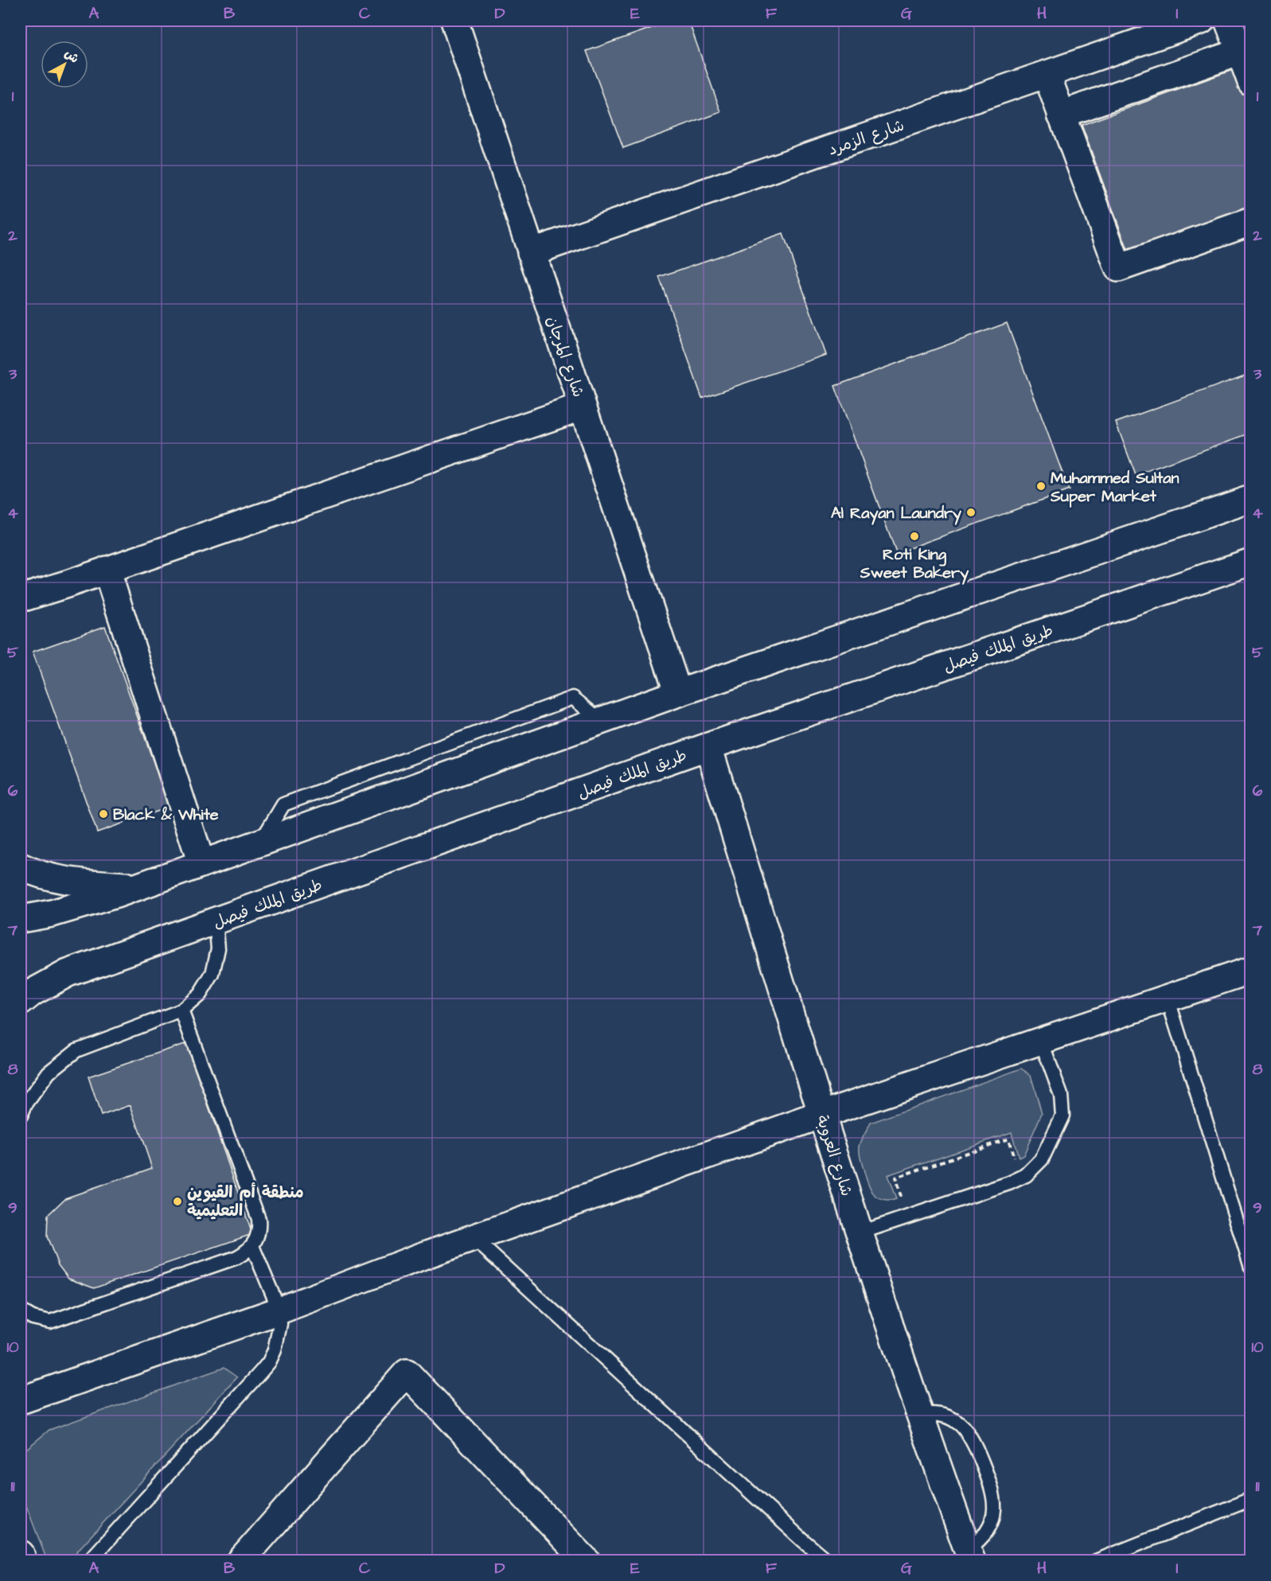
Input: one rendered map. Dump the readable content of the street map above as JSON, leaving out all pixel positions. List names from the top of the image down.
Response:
{
  "streets": {
    "street": [
      "شارع الزمرد",
      "شارع المرجان",
      "طريق الملك فيصل",
      "شارع العروبة"
    ]
  },
  "crossings": [
    ["شارع الزمرد", "شارع المرجان"],
    ["طريق الملك فيصل", "شارع العروبة"]
  ],
  "places": [
    "Muhammed Sultan Super Market",
    "Al Rayan Laundry",
    "Roti King Sweet Bakery",
    "Black & White",
    "منطقة أم القيوين التعليمية"
  ],
  "north": "top right",
  "grid": {
    "columns": [
      "A",
      "B",
      "C",
      "D",
      "E",
      "F",
      "G",
      "H",
      "I"
    ],
    "rows": [
      "1",
      "2",
      "3",
      "4",
      "5",
      "6",
      "7",
      "8",
      "9",
      "10",
      "11"
    ]
  }
}
